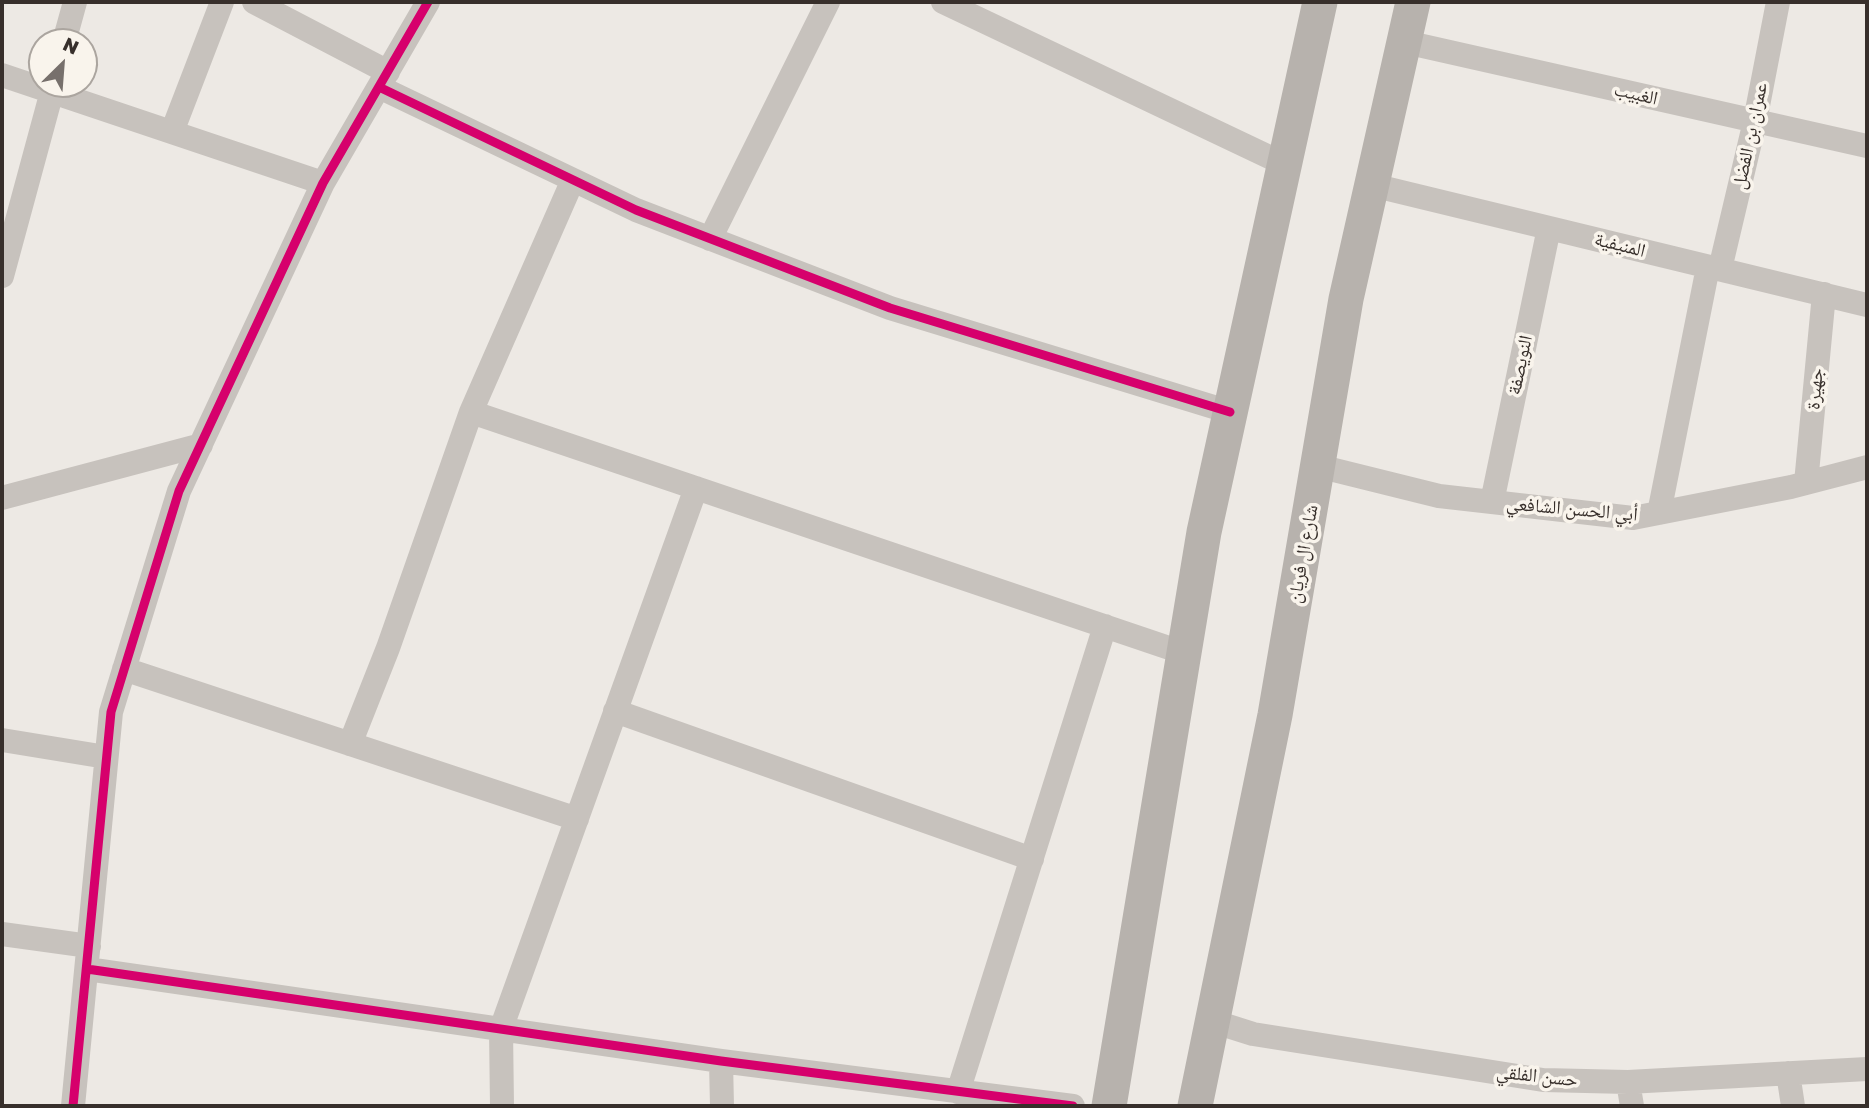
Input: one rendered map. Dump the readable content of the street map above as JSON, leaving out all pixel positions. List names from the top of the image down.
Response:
{
  "streets": {
    "main road": ["شارع ال فريان"],
    "street": [
      "الغبيب",
      "عمران بن الفضل",
      "المنيفية",
      "النويصفة",
      "جهيرة",
      "أبي الحسن الشافعي",
      "حسن الفلقي"
    ]
  },
  "crossings": [
    ["الغبيب", "عمران بن الفضل"],
    ["الغبيب", "شارع ال فريان"],
    ["عمران بن الفضل", "المنيفية"],
    ["عمران بن الفضل", "أبي الحسن الشافعي"],
    ["المنيفية", "النويصفة"],
    ["المنيفية", "جهيرة"],
    ["المنيفية", "شارع ال فريان"],
    ["النويصفة", "أبي الحسن الشافعي"],
    ["جهيرة", "أبي الحسن الشافعي"],
    ["أبي الحسن الشافعي", "شارع ال فريان"],
    ["شارع ال فريان", "حسن الفلقي"]
  ],
  "north": "top right"
}
